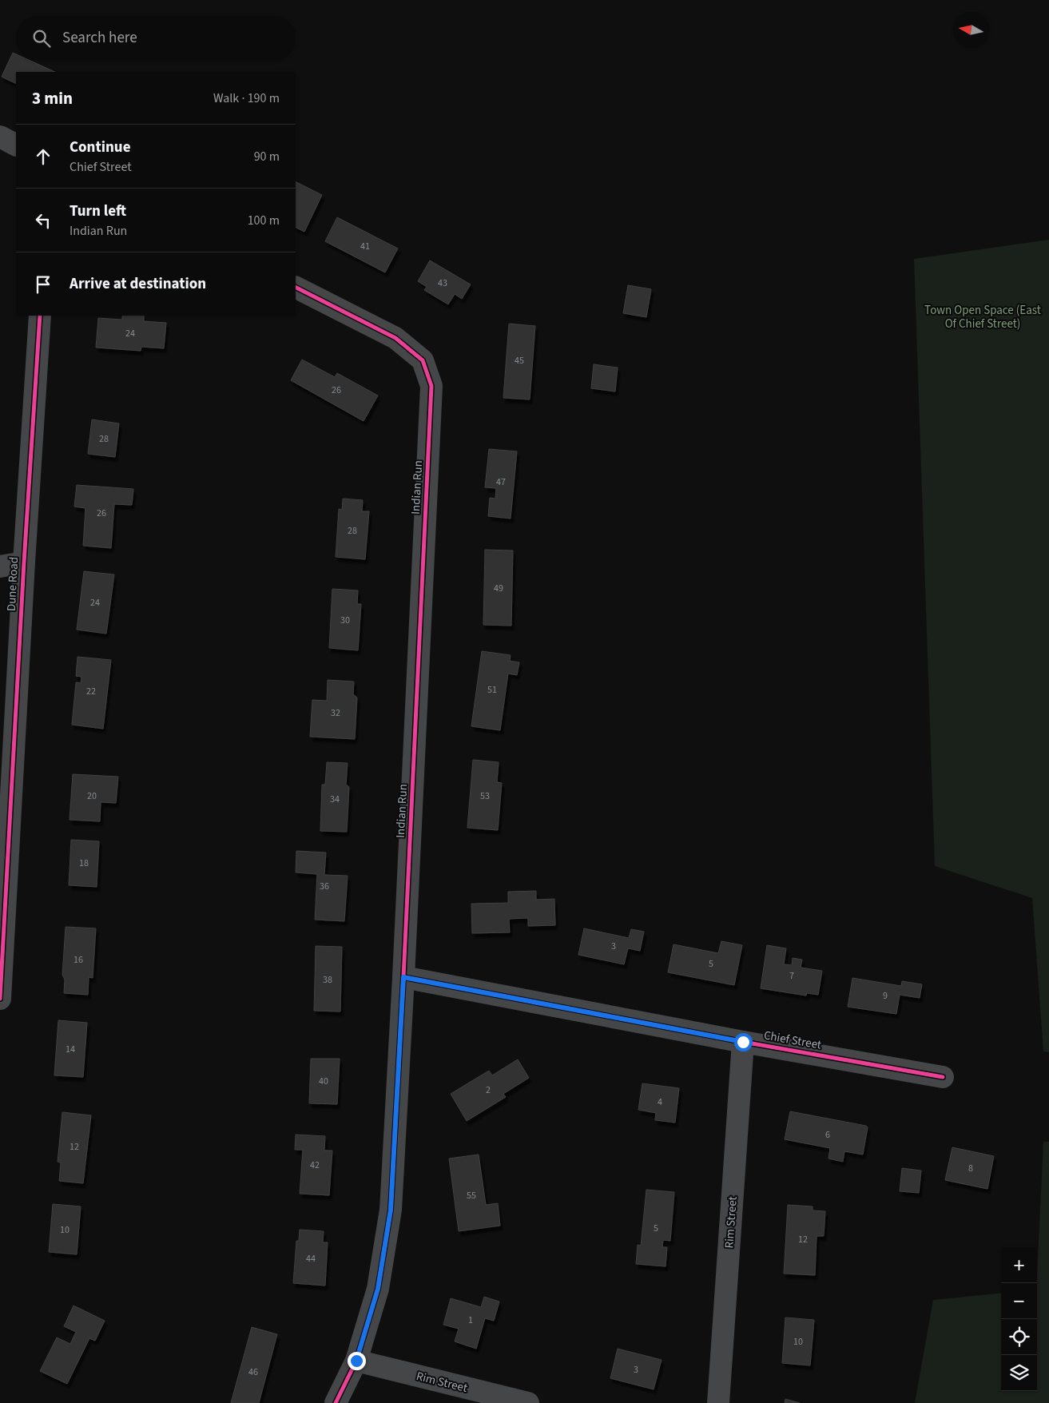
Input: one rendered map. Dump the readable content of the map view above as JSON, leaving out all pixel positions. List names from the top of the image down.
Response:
{
  "streets": {
    "street": [
      "Indian Run",
      "Dune Road",
      "Chief Street",
      "Rim Street"
    ]
  },
  "crossings": [
    ["Indian Run", "Chief Street"],
    ["Indian Run", "Rim Street"],
    ["Chief Street", "Rim Street"]
  ],
  "parks": ["Town Open Space (East Of Chief Street)"],
  "house_numbers": [
    "41",
    "43",
    "24",
    "45",
    "26",
    "28",
    "47",
    "26",
    "28",
    "49",
    "24",
    "30",
    "51",
    "22",
    "32",
    "20",
    "53",
    "34",
    "18",
    "36",
    "3",
    "16",
    "5",
    "7",
    "38",
    "9",
    "14",
    "40",
    "2",
    "4",
    "6",
    "12",
    "42",
    "8",
    "55",
    "5",
    "10",
    "12",
    "44",
    "1",
    "10",
    "3",
    "46"
  ],
  "north": "left",
  "page": {
    "search": "Search here",
    "heading": ["3 min", "Walk · 190 m"],
    "list": [
      ["Continue", "Chief Street", "90 m"],
      ["Turn left", "Indian Run", "100 m"],
      "Arrive at destination"
    ],
    "map_buttons": ["+", "−"]
  }
}
